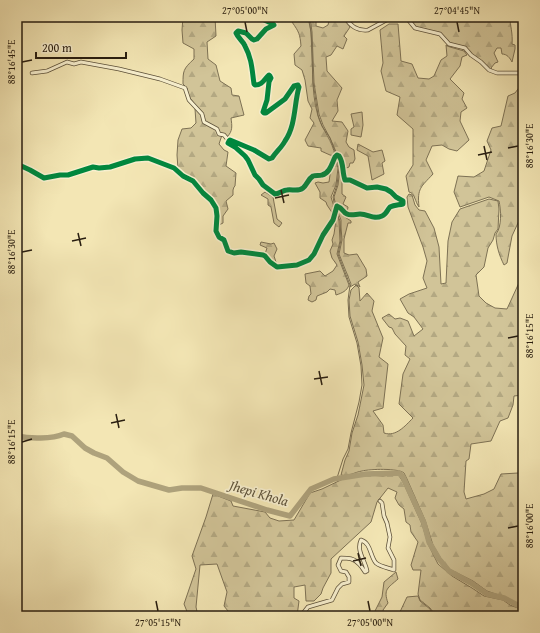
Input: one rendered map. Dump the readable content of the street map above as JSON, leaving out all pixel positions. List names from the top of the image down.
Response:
{
  "water": ["Jhepi Khola"],
  "scale_bar": "200 m",
  "coordinates": [
    "27°05'00\"N",
    "27°04'45\"N",
    "88°16'45\"E",
    "88°16'30\"E",
    "88°16'15\"E",
    "88°16'00\"E",
    "27°05'15\"N"
  ]
}
